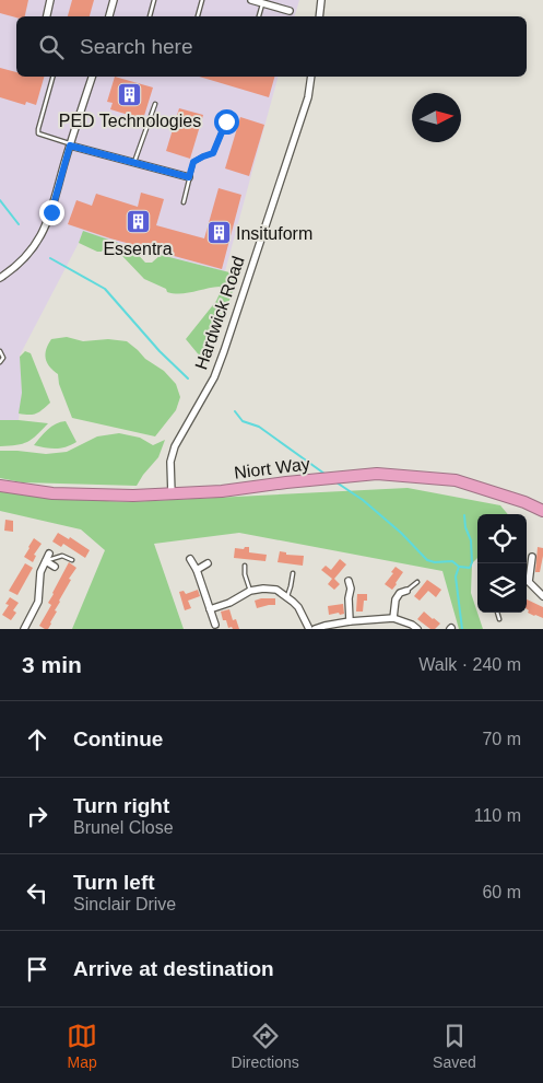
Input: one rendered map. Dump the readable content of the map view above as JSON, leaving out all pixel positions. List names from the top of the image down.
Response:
{
  "streets": {
    "highway": ["Niort Way"],
    "street": ["Hardwick Road"]
  },
  "crossings": [
    ["Hardwick Road", "Niort Way"]
  ],
  "places": {
    "building": ["PED Technologies", "Essentra", "Insituform"]
  },
  "north": "right",
  "page": {
    "search": "Search here",
    "heading": ["3 min", "Walk · 240 m"],
    "list": [
      ["Continue", "70 m"],
      ["Turn right", "Brunel Close", "110 m"],
      ["Turn left", "Sinclair Drive", "60 m"],
      "Arrive at destination"
    ],
    "nav": ["Map", "Directions", "Saved"]
  }
}
